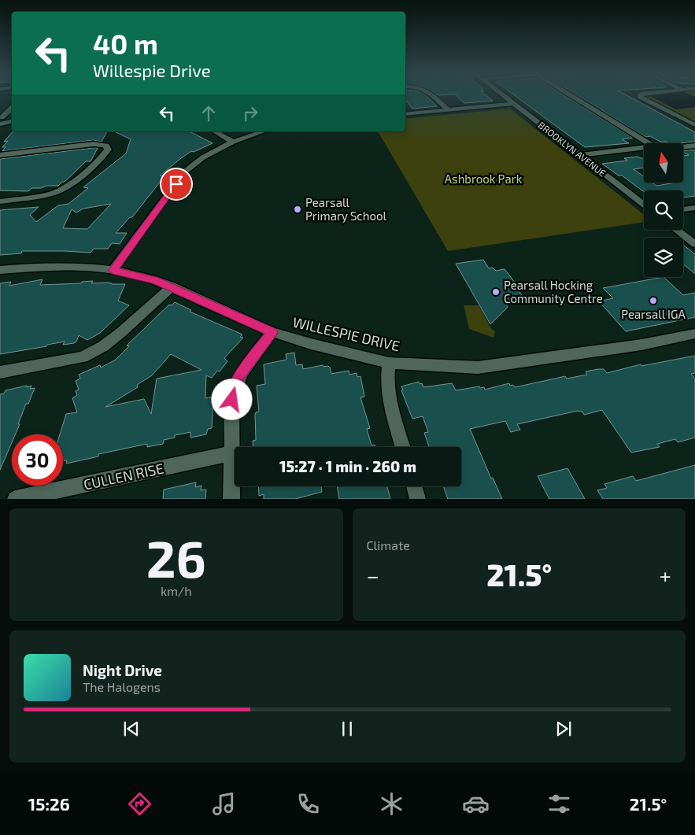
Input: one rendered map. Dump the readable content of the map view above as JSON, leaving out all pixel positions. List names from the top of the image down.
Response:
{
  "streets": {
    "street": ["BROOKLYN AVENUE", "WILLESPIE DRIVE", "CULLEN RISE"]
  },
  "parks": ["Ashbrook Park"],
  "places": ["Pearsall Primary School", "Pearsall Hocking Community Centre", "Pearsall IGA"],
  "north": "top",
  "page": {
    "turn": ["40 m", "Willespie Drive"],
    "limit": "30",
    "trip": "15:27 · 1 min · 260 m",
    "tile": [
      ["26", "km/h"],
      "Climate"
    ],
    "heat": ["−", "21.5°", "+"],
    "song": ["Night Drive", "The Halogens"],
    "tabs": ["15:26", "21.5°"]
  }
}
